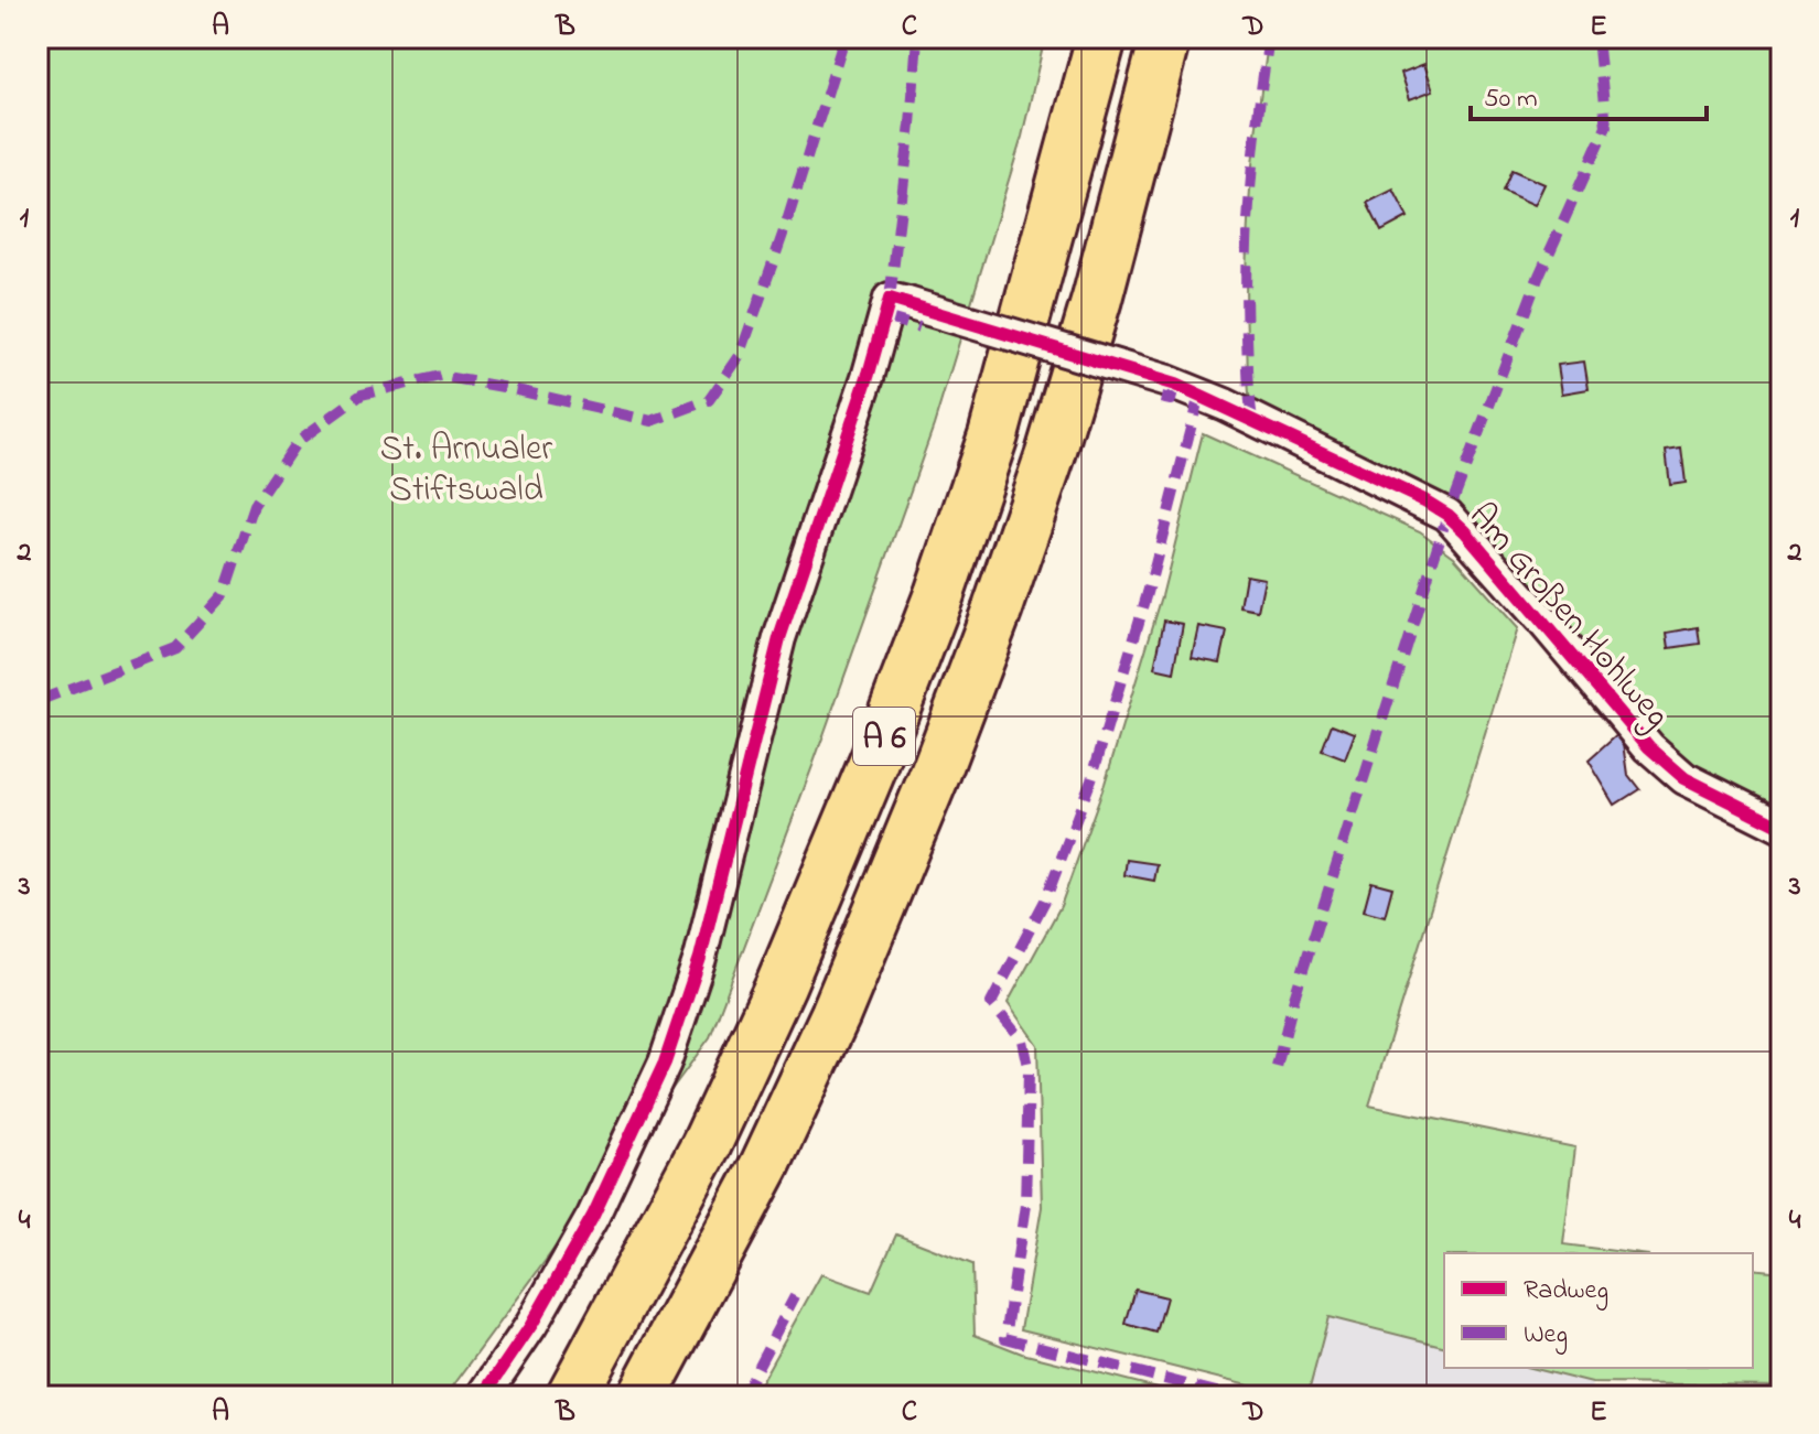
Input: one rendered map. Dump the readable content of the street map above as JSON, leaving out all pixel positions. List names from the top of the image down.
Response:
{
  "streets": {
    "highway": ["A 6"],
    "street": ["Am Großen Hohlweg"]
  },
  "parks": ["St. Arnualer Stiftswald"],
  "legend": ["Radweg", "Weg"],
  "scale_bar": "50 m",
  "grid": {
    "columns": [
      "A",
      "B",
      "C",
      "D",
      "E"
    ],
    "rows": [
      "1",
      "2",
      "3",
      "4"
    ]
  }
}
